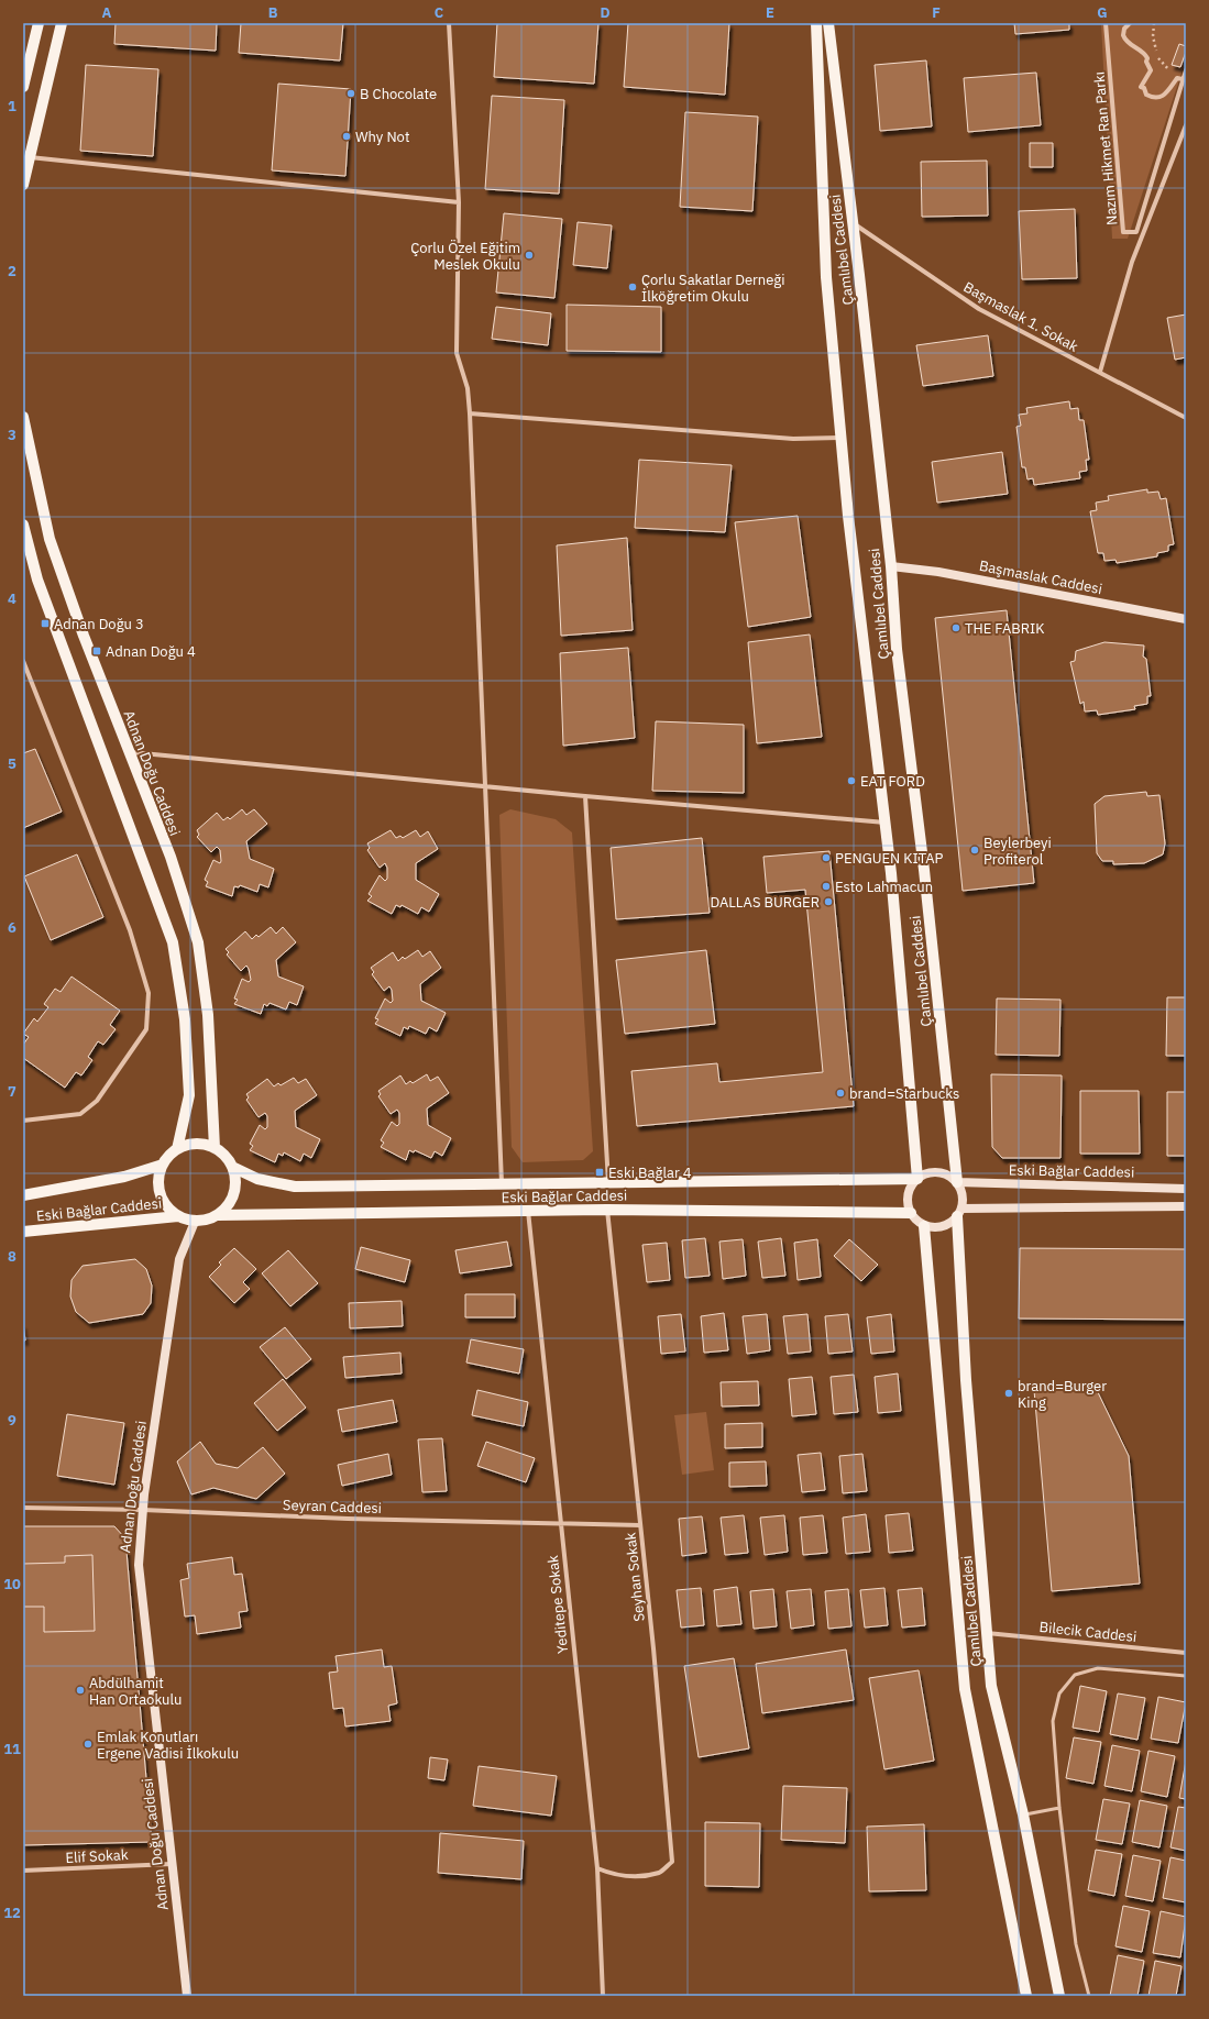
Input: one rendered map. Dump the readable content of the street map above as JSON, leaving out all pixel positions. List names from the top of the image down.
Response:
{
  "streets": {
    "main road": ["Çamlıbel Caddesi", "Adnan Doğu Caddesi", "Eski Bağlar Caddesi"],
    "street": [
      "Nazım Hikmet Ran Parkı",
      "Başmaslak 1. Sokak",
      "Başmaslak Caddesi",
      "Seyran Caddesi",
      "Seyhan Sokak",
      "Yeditepe Sokak",
      "Bilecik Caddesi",
      "Elif Sokak"
    ]
  },
  "crossings": [
    ["Çamlıbel Caddesi", "Başmaslak 1. Sokak"],
    ["Çamlıbel Caddesi", "Başmaslak Caddesi"],
    ["Çamlıbel Caddesi", "Eski Bağlar Caddesi"],
    ["Çamlıbel Caddesi", "Bilecik Caddesi"],
    ["Adnan Doğu Caddesi", "Eski Bağlar Caddesi"],
    ["Adnan Doğu Caddesi", "Seyran Caddesi"],
    ["Adnan Doğu Caddesi", "Elif Sokak"],
    ["Eski Bağlar Caddesi", "Seyhan Sokak"],
    ["Eski Bağlar Caddesi", "Yeditepe Sokak"],
    ["Seyran Caddesi", "Seyhan Sokak"],
    ["Seyran Caddesi", "Yeditepe Sokak"],
    ["Seyhan Sokak", "Yeditepe Sokak"]
  ],
  "places": {
    "other": [
      "B Chocolate",
      "Why Not",
      "Çorlu Özel Eğitim Meslek Okulu",
      "Çorlu Sakatlar Derneği İlköğretim Okulu",
      "THE FABRIK",
      "EAT FORD",
      "Beylerbeyi Profiterol",
      "PENGUEN KITAP",
      "Esto Lahmacun",
      "DALLAS BURGER",
      "brand=Starbucks",
      "brand=Burger King",
      "Abdülhamit Han Ortaokulu",
      "Emlak Konutları Ergene Vadisi İlkokulu"
    ],
    "transit": ["Adnan Doğu 3", "Adnan Doğu 4", "Eski Bağlar 4"]
  },
  "grid": {
    "columns": [
      "A",
      "B",
      "C",
      "D",
      "E",
      "F",
      "G"
    ],
    "rows": [
      "1",
      "2",
      "3",
      "4",
      "5",
      "6",
      "7",
      "8",
      "9",
      "10",
      "11",
      "12"
    ]
  }
}
